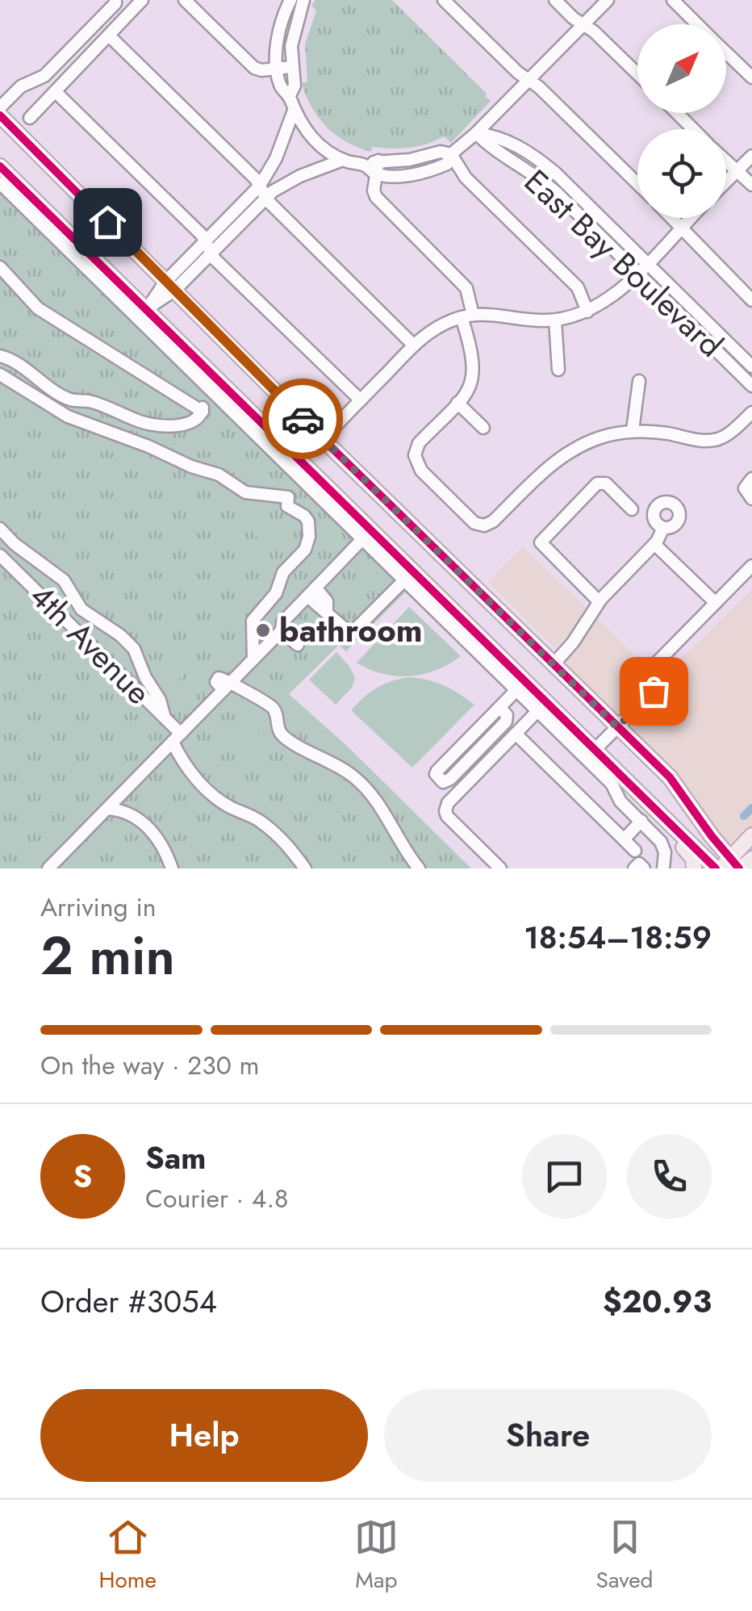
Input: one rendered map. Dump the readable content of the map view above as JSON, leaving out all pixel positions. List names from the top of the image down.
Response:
{
  "streets": {
    "street": ["East Bay Boulevard", "4th Avenue"]
  },
  "places": ["bathroom"],
  "north": "top right",
  "page": {
    "heading": ["2 min", "Arriving in", "18:54–18:59"],
    "panel": [
      "Sam",
      "Courier · 4.8",
      "Order #3054",
      "$20.93"
    ],
    "bar": "On the way · 230 m",
    "round": "S",
    "buttons": ["Help", "Share"],
    "tabs": ["Home", "Map", "Saved"]
  }
}
